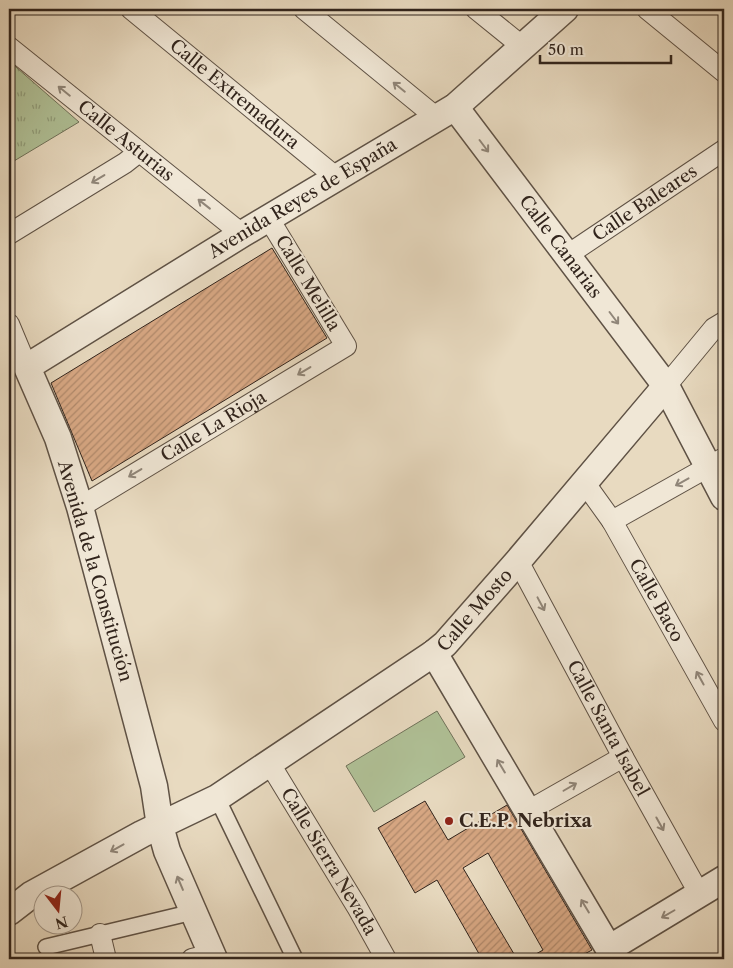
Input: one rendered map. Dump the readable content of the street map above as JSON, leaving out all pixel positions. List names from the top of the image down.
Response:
{
  "streets": {
    "street": [
      "Calle Extremadura",
      "Calle Asturias",
      "Avenida Reyes de España",
      "Calle Baleares",
      "Calle Canarias",
      "Calle Melilla",
      "Calle La Rioja",
      "Avenida de la Constitución",
      "Calle Baco",
      "Calle Mosto",
      "Calle Santa Isabel",
      "Calle Sierra Nevada"
    ]
  },
  "crossings": [
    ["Calle Extremadura", "Avenida Reyes de España"],
    ["Calle Asturias", "Avenida Reyes de España"],
    ["Avenida Reyes de España", "Calle Canarias"],
    ["Avenida Reyes de España", "Calle Melilla"],
    ["Avenida Reyes de España", "Avenida de la Constitución"],
    ["Calle Baleares", "Calle Canarias"],
    ["Calle Canarias", "Calle Mosto"],
    ["Calle Melilla", "Calle La Rioja"],
    ["Calle La Rioja", "Avenida de la Constitución"],
    ["Avenida de la Constitución", "Calle Mosto"],
    ["Calle Baco", "Calle Mosto"],
    ["Calle Mosto", "Calle Santa Isabel"],
    ["Calle Mosto", "Calle Sierra Nevada"]
  ],
  "one_way": [
    "Calle Asturias",
    "Calle Canarias",
    "Calle La Rioja",
    "Calle Baco"
  ],
  "places": ["C.E.P. Nebrixa"],
  "scale_bar": "50 m",
  "north": "bottom"
}
